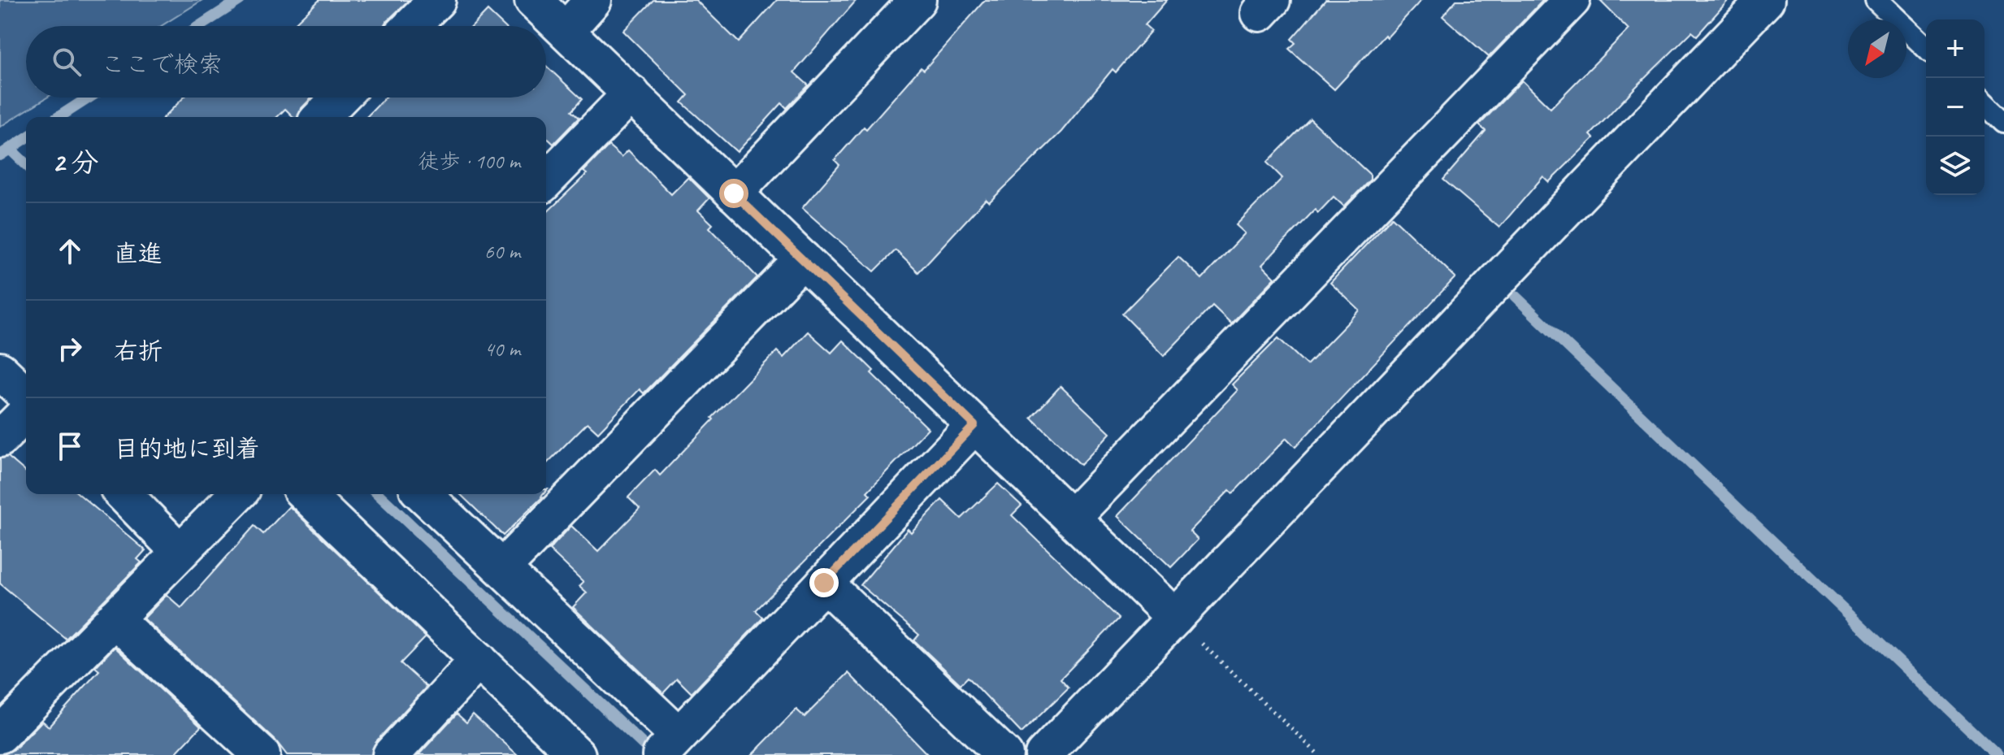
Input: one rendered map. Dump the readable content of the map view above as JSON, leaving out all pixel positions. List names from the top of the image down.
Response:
{
  "north": "bottom left",
  "page": {
    "map_buttons": ["+", "−"],
    "search": "ここで検索",
    "heading": ["2 分", "徒歩 · 100 m"],
    "list": [
      ["直進", "60 m"],
      ["右折", "40 m"],
      "目的地に到着"
    ]
  }
}
